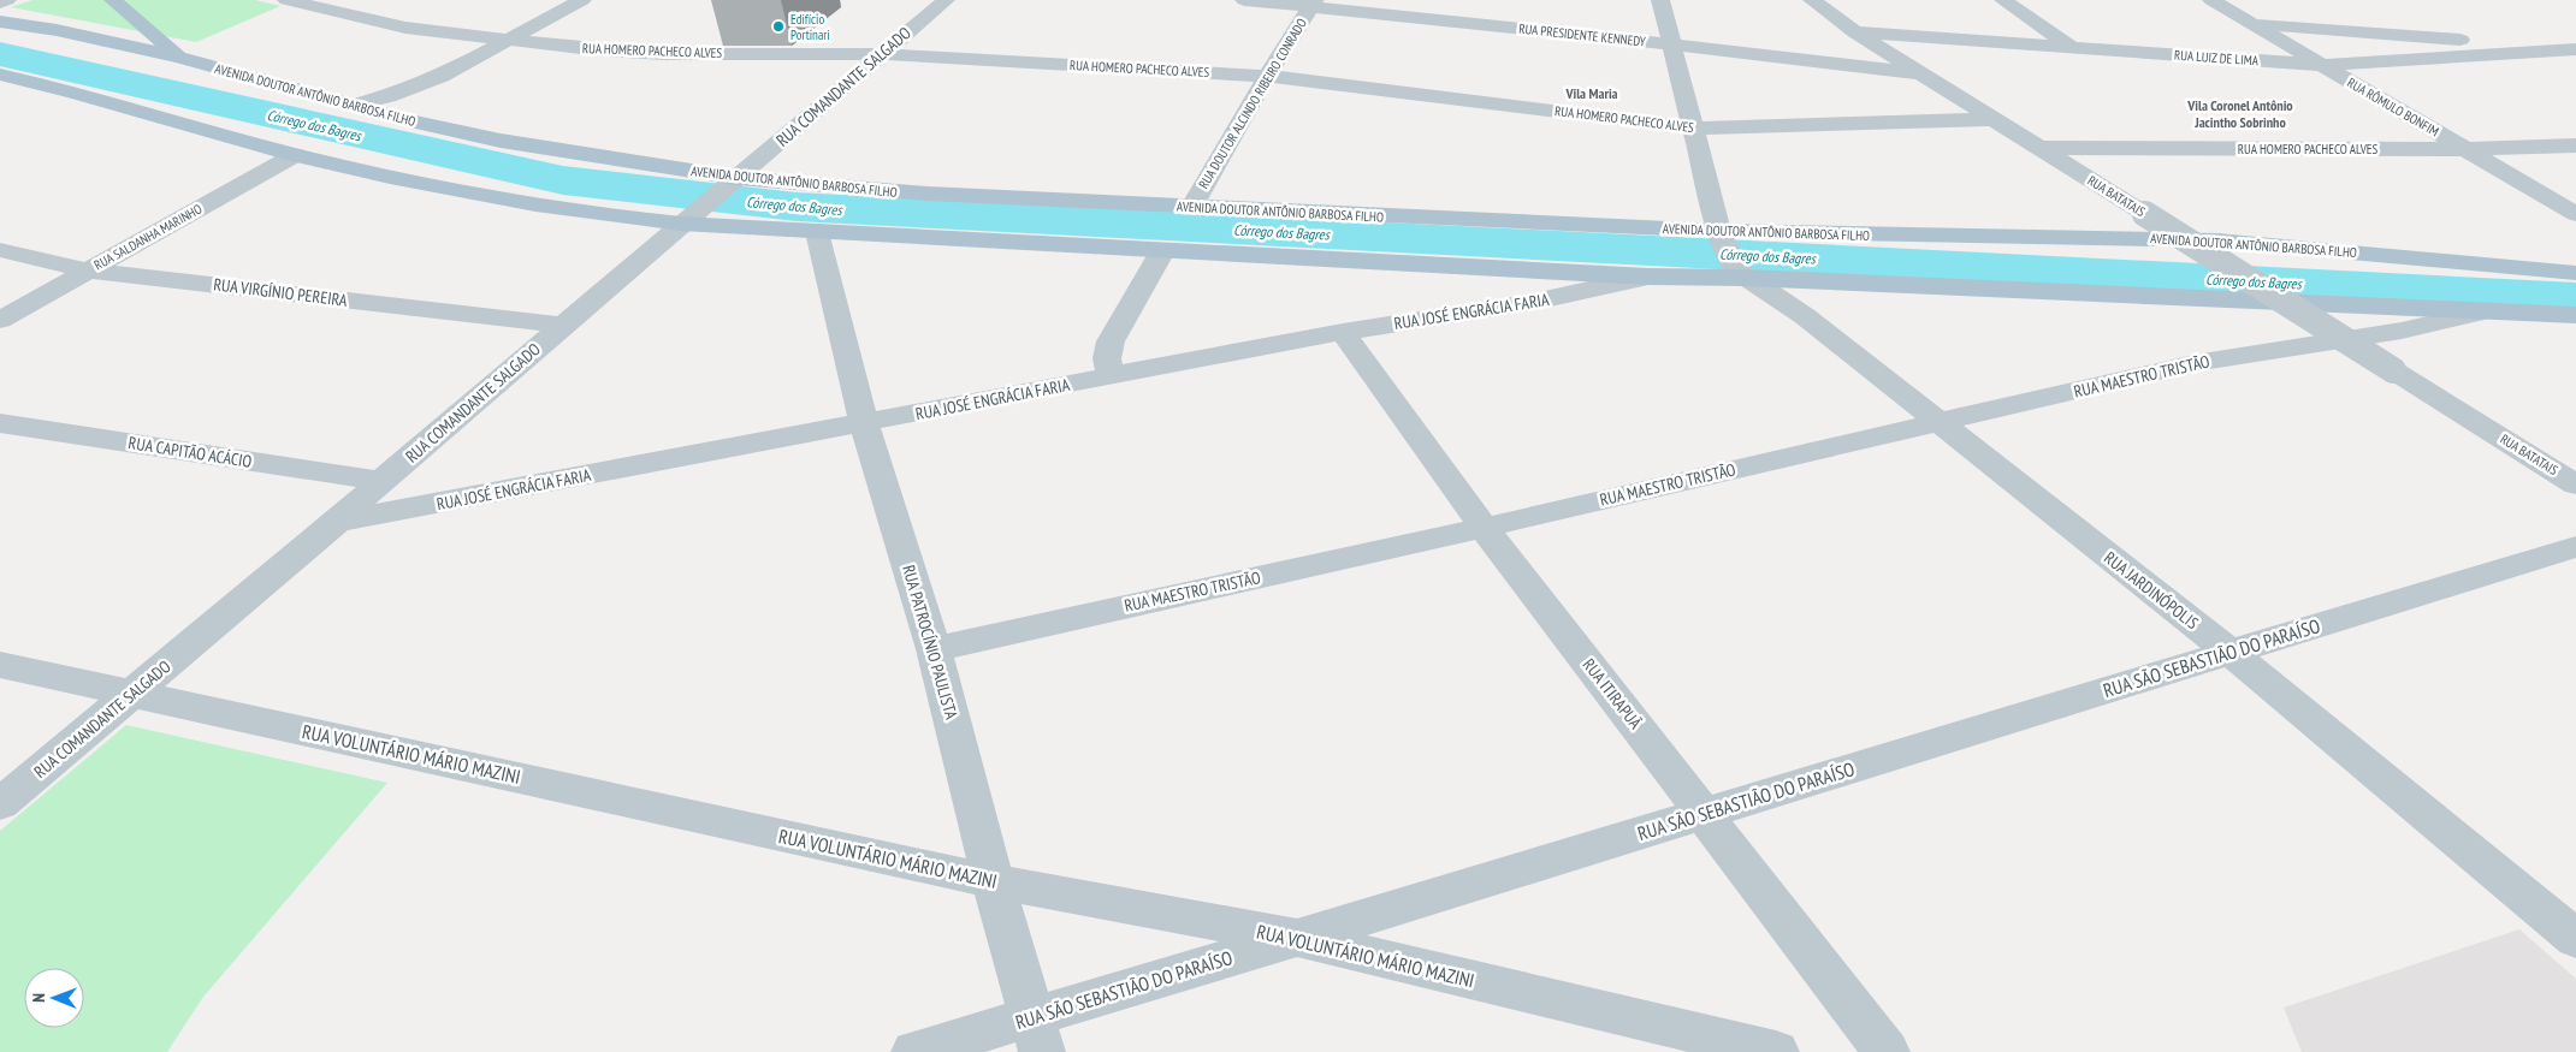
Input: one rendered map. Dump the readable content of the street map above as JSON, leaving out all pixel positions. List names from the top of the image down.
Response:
{
  "streets": {
    "main road": ["AVENIDA DOUTOR ANTÔNIO BARBOSA FILHO"],
    "street": [
      "RUA PRESIDENTE KENNEDY",
      "RUA HOMERO PACHECO ALVES",
      "RUA LUIZ DE LIMA",
      "RUA COMANDANTE SALGADO",
      "RUA DOUTOR ALCINDO RIBEIRO CONRADO",
      "RUA RÔMULO BONFIM",
      "RUA BATATAIS",
      "RUA SALDANHA MARINHO",
      "RUA VIRGÍNIO PEREIRA",
      "RUA JOSÉ ENGRÁCIA FARIA",
      "RUA MAESTRO TRISTÃO",
      "RUA CAPITÃO ACÁCIO",
      "RUA JARDINÓPOLIS",
      "RUA PATROCÍNIO PAULISTA",
      "RUA SÃO SEBASTIÃO DO PARAÍSO",
      "RUA ITIRAPUÃ",
      "RUA VOLUNTÁRIO MÁRIO MAZINI"
    ]
  },
  "crossings": [
    ["RUA PRESIDENTE KENNEDY", "RUA DOUTOR ALCINDO RIBEIRO CONRADO"],
    ["RUA PRESIDENTE KENNEDY", "RUA BATATAIS"],
    ["RUA HOMERO PACHECO ALVES", "RUA COMANDANTE SALGADO"],
    ["RUA HOMERO PACHECO ALVES", "RUA DOUTOR ALCINDO RIBEIRO CONRADO"],
    ["RUA HOMERO PACHECO ALVES", "RUA RÔMULO BONFIM"],
    ["RUA HOMERO PACHECO ALVES", "RUA BATATAIS"],
    ["RUA LUIZ DE LIMA", "RUA RÔMULO BONFIM"],
    ["RUA LUIZ DE LIMA", "RUA BATATAIS"],
    ["RUA COMANDANTE SALGADO", "AVENIDA DOUTOR ANTÔNIO BARBOSA FILHO"],
    ["RUA COMANDANTE SALGADO", "RUA VIRGÍNIO PEREIRA"],
    ["RUA COMANDANTE SALGADO", "RUA JOSÉ ENGRÁCIA FARIA"],
    ["RUA COMANDANTE SALGADO", "RUA CAPITÃO ACÁCIO"],
    ["RUA COMANDANTE SALGADO", "RUA VOLUNTÁRIO MÁRIO MAZINI"],
    ["AVENIDA DOUTOR ANTÔNIO BARBOSA FILHO", "RUA DOUTOR ALCINDO RIBEIRO CONRADO"],
    ["RUA SALDANHA MARINHO", "RUA VIRGÍNIO PEREIRA"],
    ["RUA JOSÉ ENGRÁCIA FARIA", "RUA PATROCÍNIO PAULISTA"],
    ["RUA JOSÉ ENGRÁCIA FARIA", "RUA ITIRAPUÃ"],
    ["RUA MAESTRO TRISTÃO", "RUA JARDINÓPOLIS"],
    ["RUA MAESTRO TRISTÃO", "RUA PATROCÍNIO PAULISTA"],
    ["RUA MAESTRO TRISTÃO", "RUA ITIRAPUÃ"],
    ["RUA JARDINÓPOLIS", "RUA SÃO SEBASTIÃO DO PARAÍSO"],
    ["RUA PATROCÍNIO PAULISTA", "RUA SÃO SEBASTIÃO DO PARAÍSO"],
    ["RUA PATROCÍNIO PAULISTA", "RUA VOLUNTÁRIO MÁRIO MAZINI"],
    ["RUA SÃO SEBASTIÃO DO PARAÍSO", "RUA ITIRAPUÃ"],
    ["RUA SÃO SEBASTIÃO DO PARAÍSO", "RUA VOLUNTÁRIO MÁRIO MAZINI"]
  ],
  "districts": ["Vila Maria", "Vila Coronel Antônio Jacintho Sobrinho"],
  "water": ["Córrego dos Bagres"],
  "places": ["Edifício Portinari"],
  "north": "left"
}
